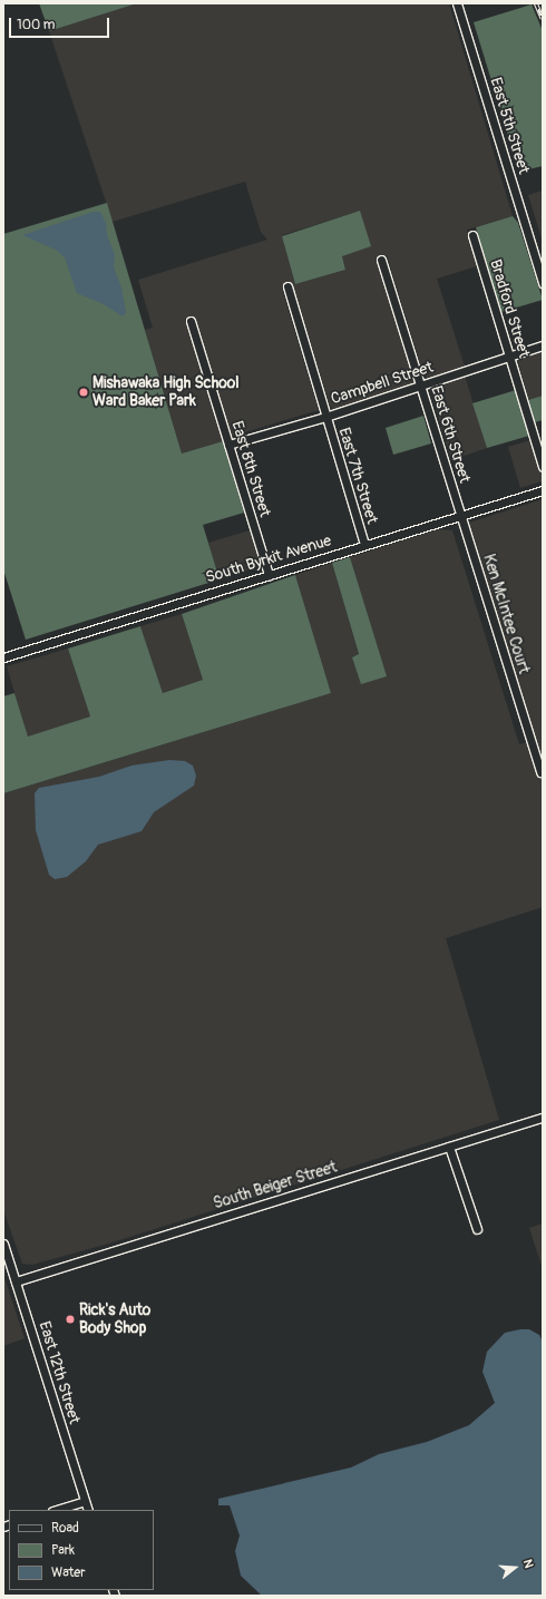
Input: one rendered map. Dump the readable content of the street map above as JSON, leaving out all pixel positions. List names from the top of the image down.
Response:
{
  "streets": {
    "street": [
      "East 5th Street",
      "Bradford Street",
      "Campbell Street",
      "East 6th Street",
      "East 8th Street",
      "East 7th Street",
      "South Byrkit Avenue",
      "Ken McIntee Court",
      "South Beiger Street",
      "East 12th Street"
    ]
  },
  "crossings": [
    ["Bradford Street", "Campbell Street"],
    ["Campbell Street", "East 6th Street"],
    ["Campbell Street", "East 8th Street"],
    ["Campbell Street", "East 7th Street"],
    ["East 6th Street", "South Byrkit Avenue"],
    ["East 6th Street", "Ken McIntee Court"],
    ["East 8th Street", "South Byrkit Avenue"],
    ["East 7th Street", "South Byrkit Avenue"],
    ["South Byrkit Avenue", "Ken McIntee Court"],
    ["South Beiger Street", "East 12th Street"]
  ],
  "places": ["Mishawaka High School Ward Baker Park", "Rick's Auto Body Shop"],
  "legend": ["Road", "Park", "Water"],
  "scale_bar": "100 m",
  "north": "right"
}
